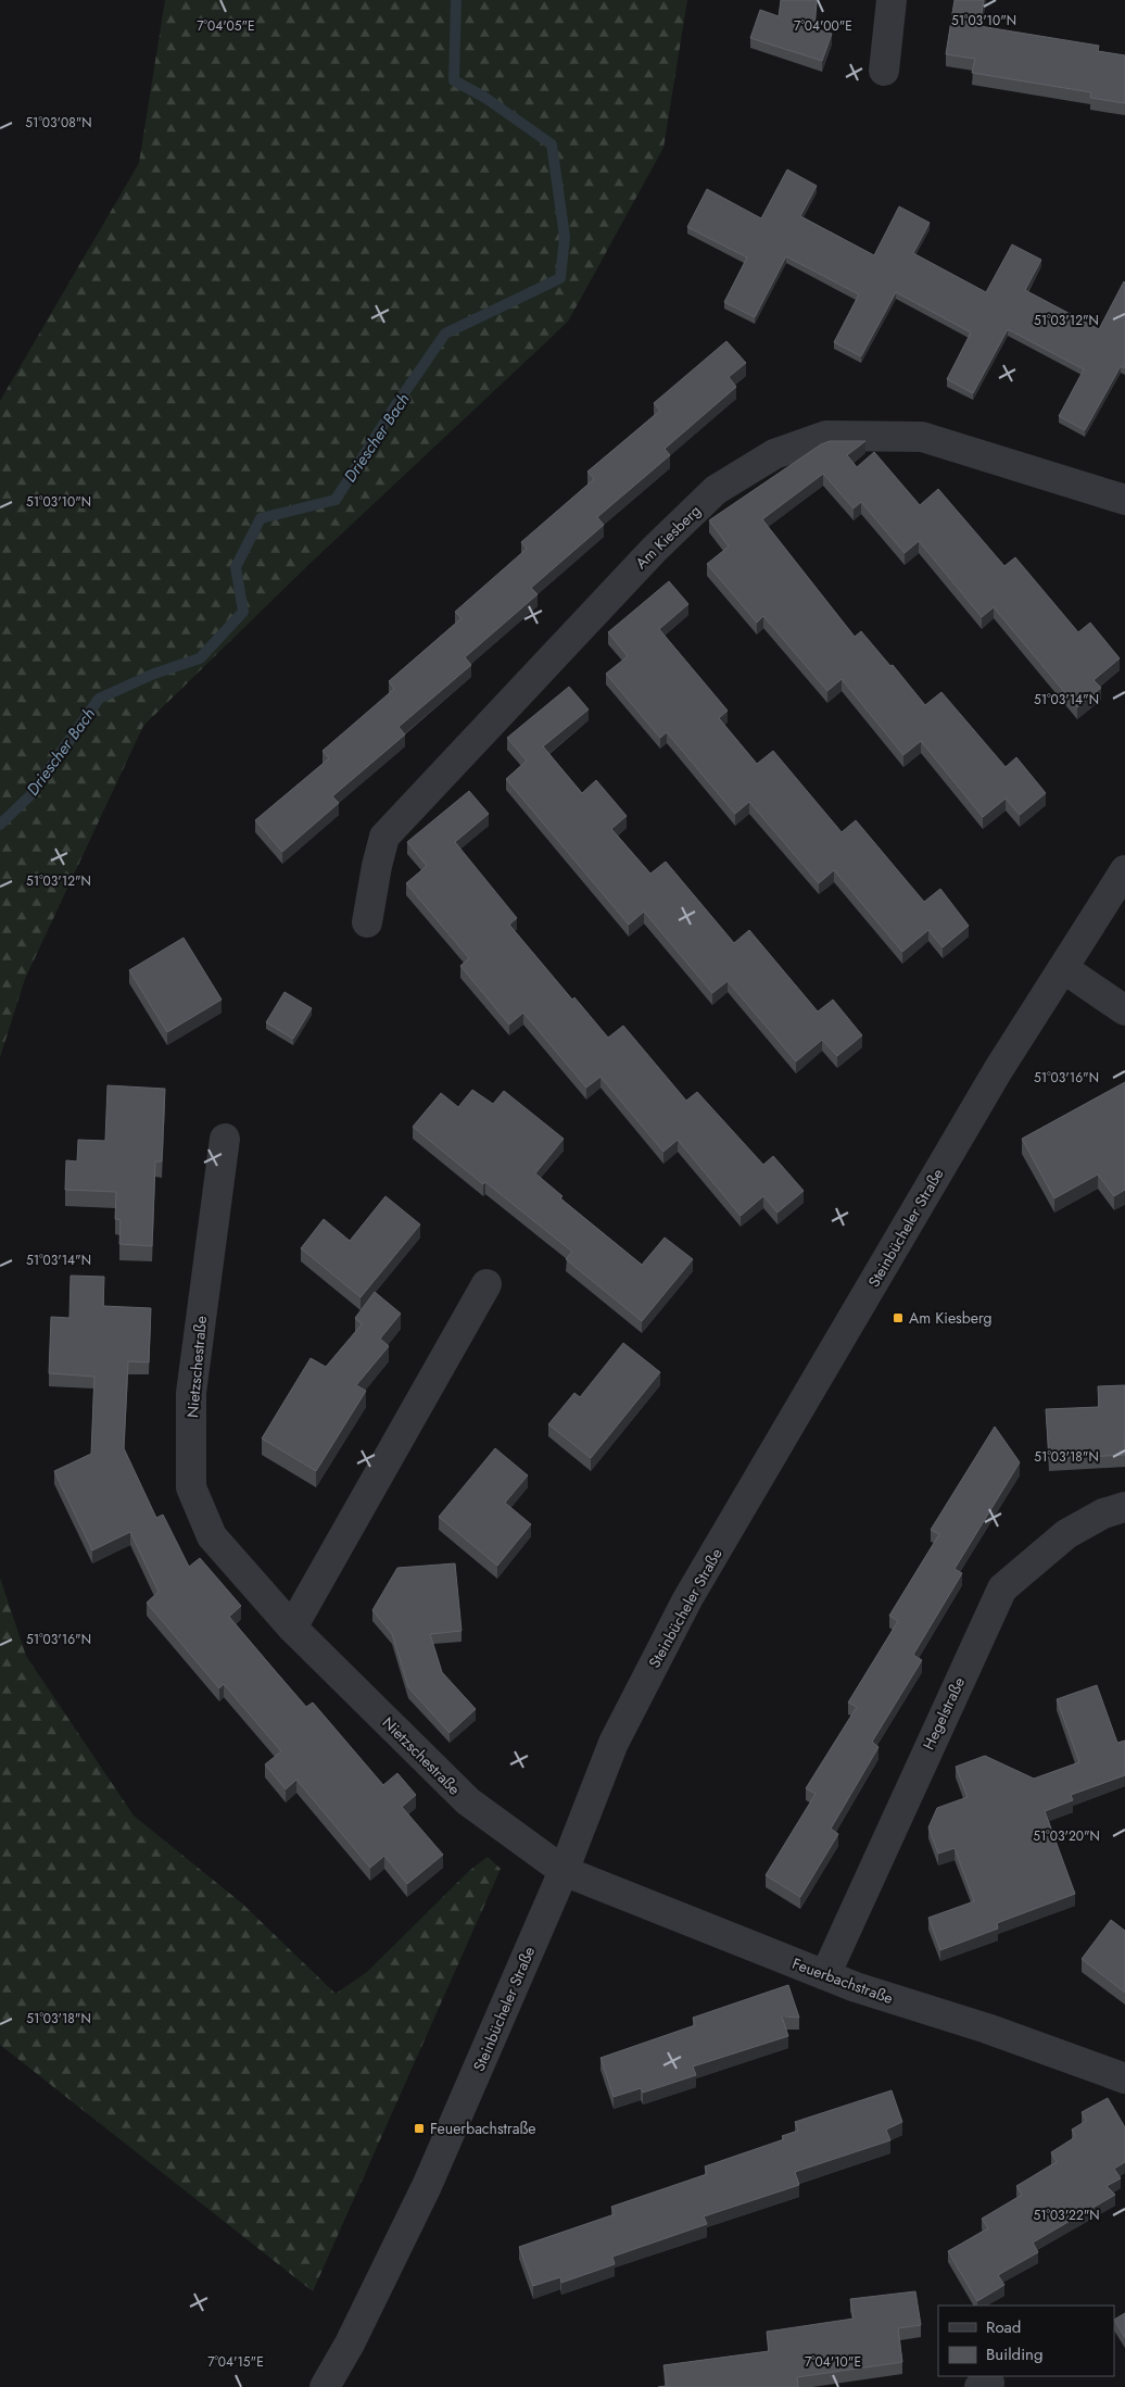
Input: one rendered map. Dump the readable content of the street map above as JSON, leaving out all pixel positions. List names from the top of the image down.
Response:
{
  "streets": {
    "street": [
      "Am Kiesberg",
      "Steinbücheler Straße",
      "Nietzschestraße",
      "Hegelstraße",
      "Feuerbachstraße"
    ]
  },
  "crossings": [
    ["Steinbücheler Straße", "Nietzschestraße"],
    ["Steinbücheler Straße", "Feuerbachstraße"],
    ["Nietzschestraße", "Feuerbachstraße"],
    ["Hegelstraße", "Feuerbachstraße"]
  ],
  "water": ["Driescher Bach"],
  "places": {
    "transit": ["Am Kiesberg", "Feuerbachstraße"]
  },
  "legend": ["Road", "Building"],
  "coordinates": [
    "51°03'10\"N",
    "7°04'05\"E",
    "7°04'00\"E",
    "51°03'08\"N",
    "51°03'12\"N",
    "51°03'14\"N",
    "51°03'16\"N",
    "51°03'18\"N",
    "51°03'20\"N",
    "51°03'22\"N",
    "7°04'15\"E",
    "7°04'10\"E"
  ]
}
